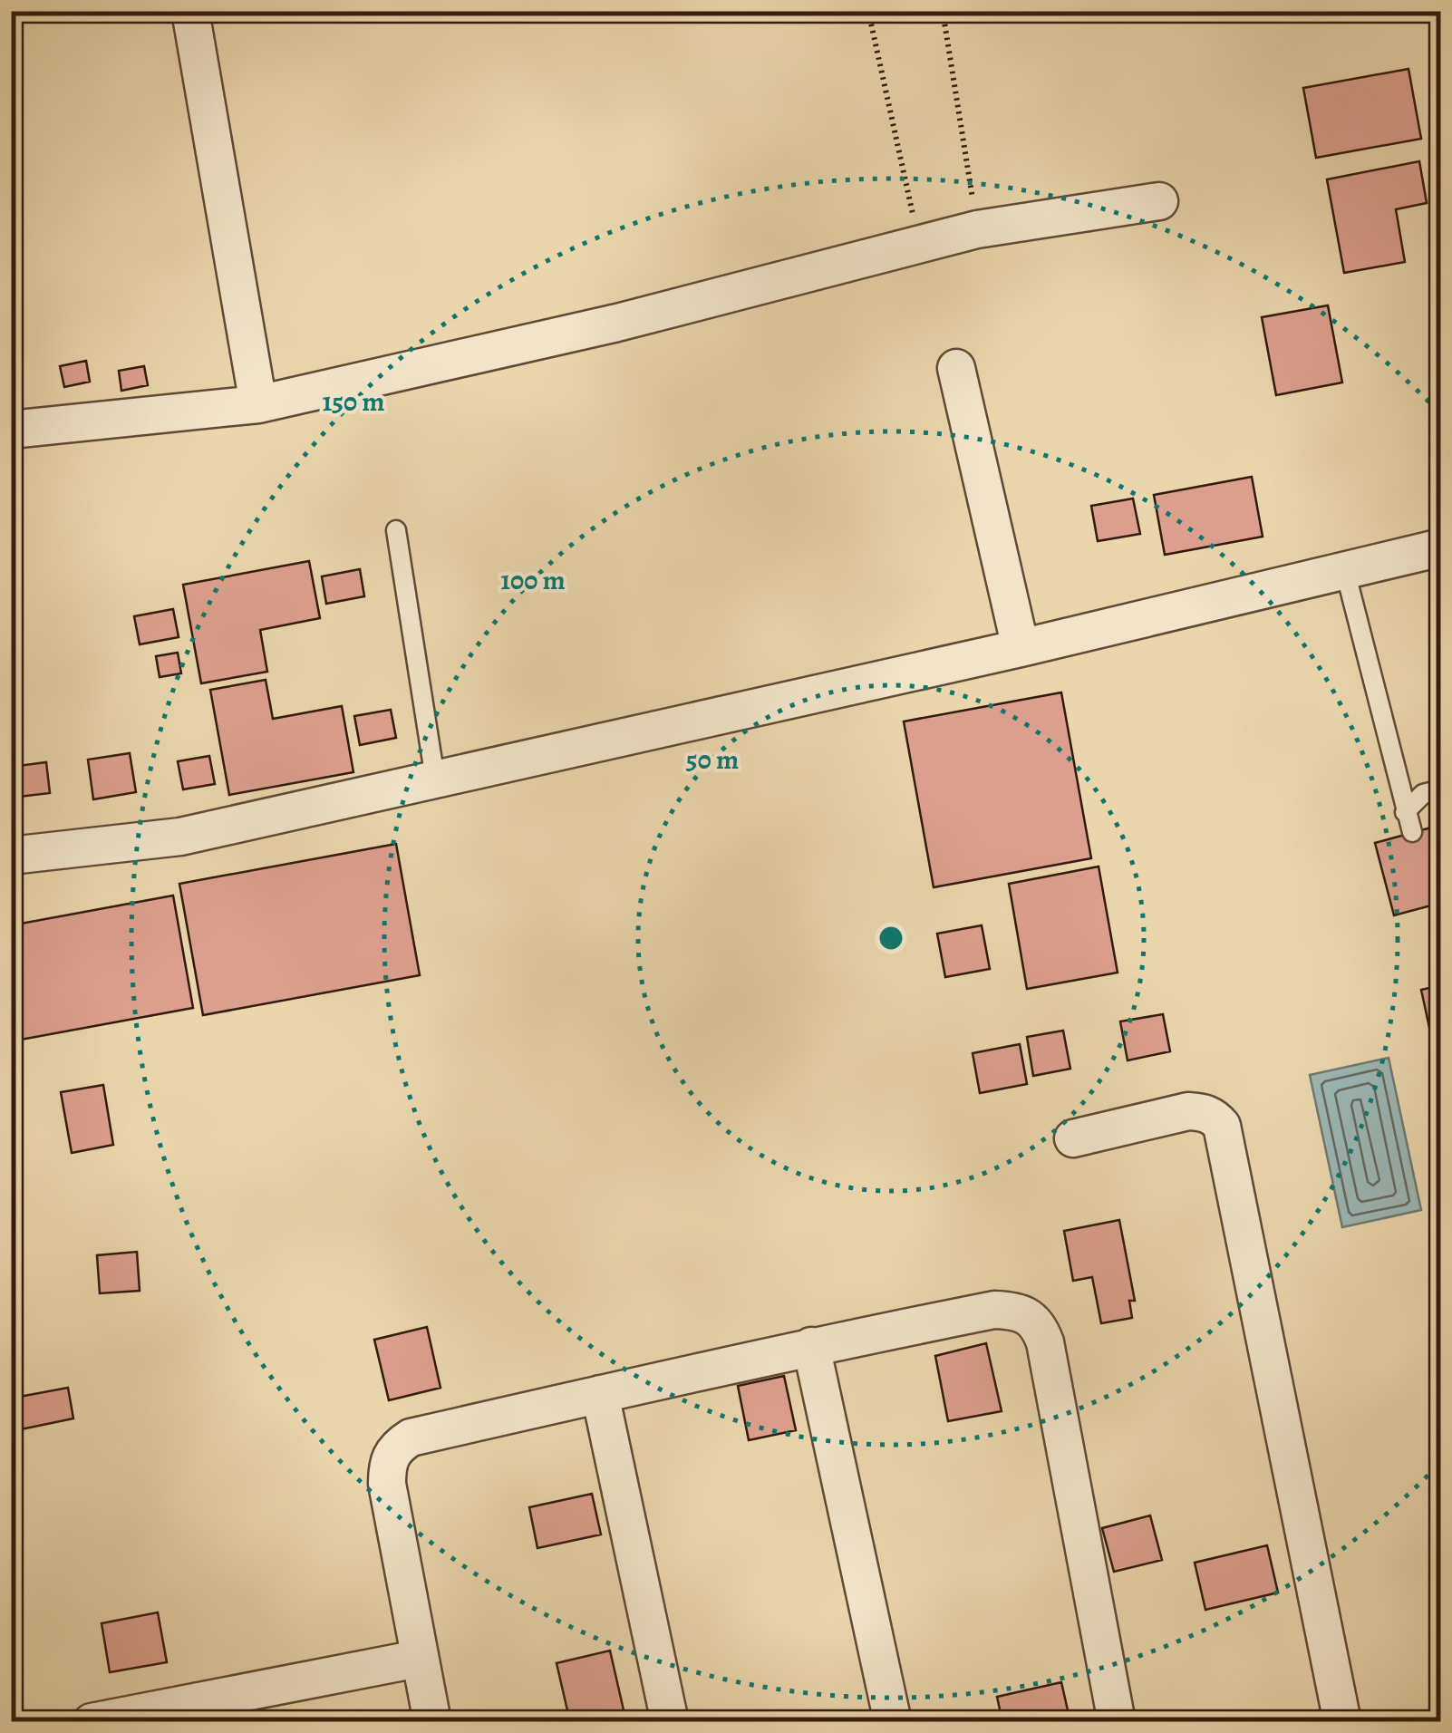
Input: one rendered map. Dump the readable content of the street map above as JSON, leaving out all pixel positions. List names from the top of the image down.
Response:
{
  "rings": ["150 m", "100 m", "50 m"]
}
